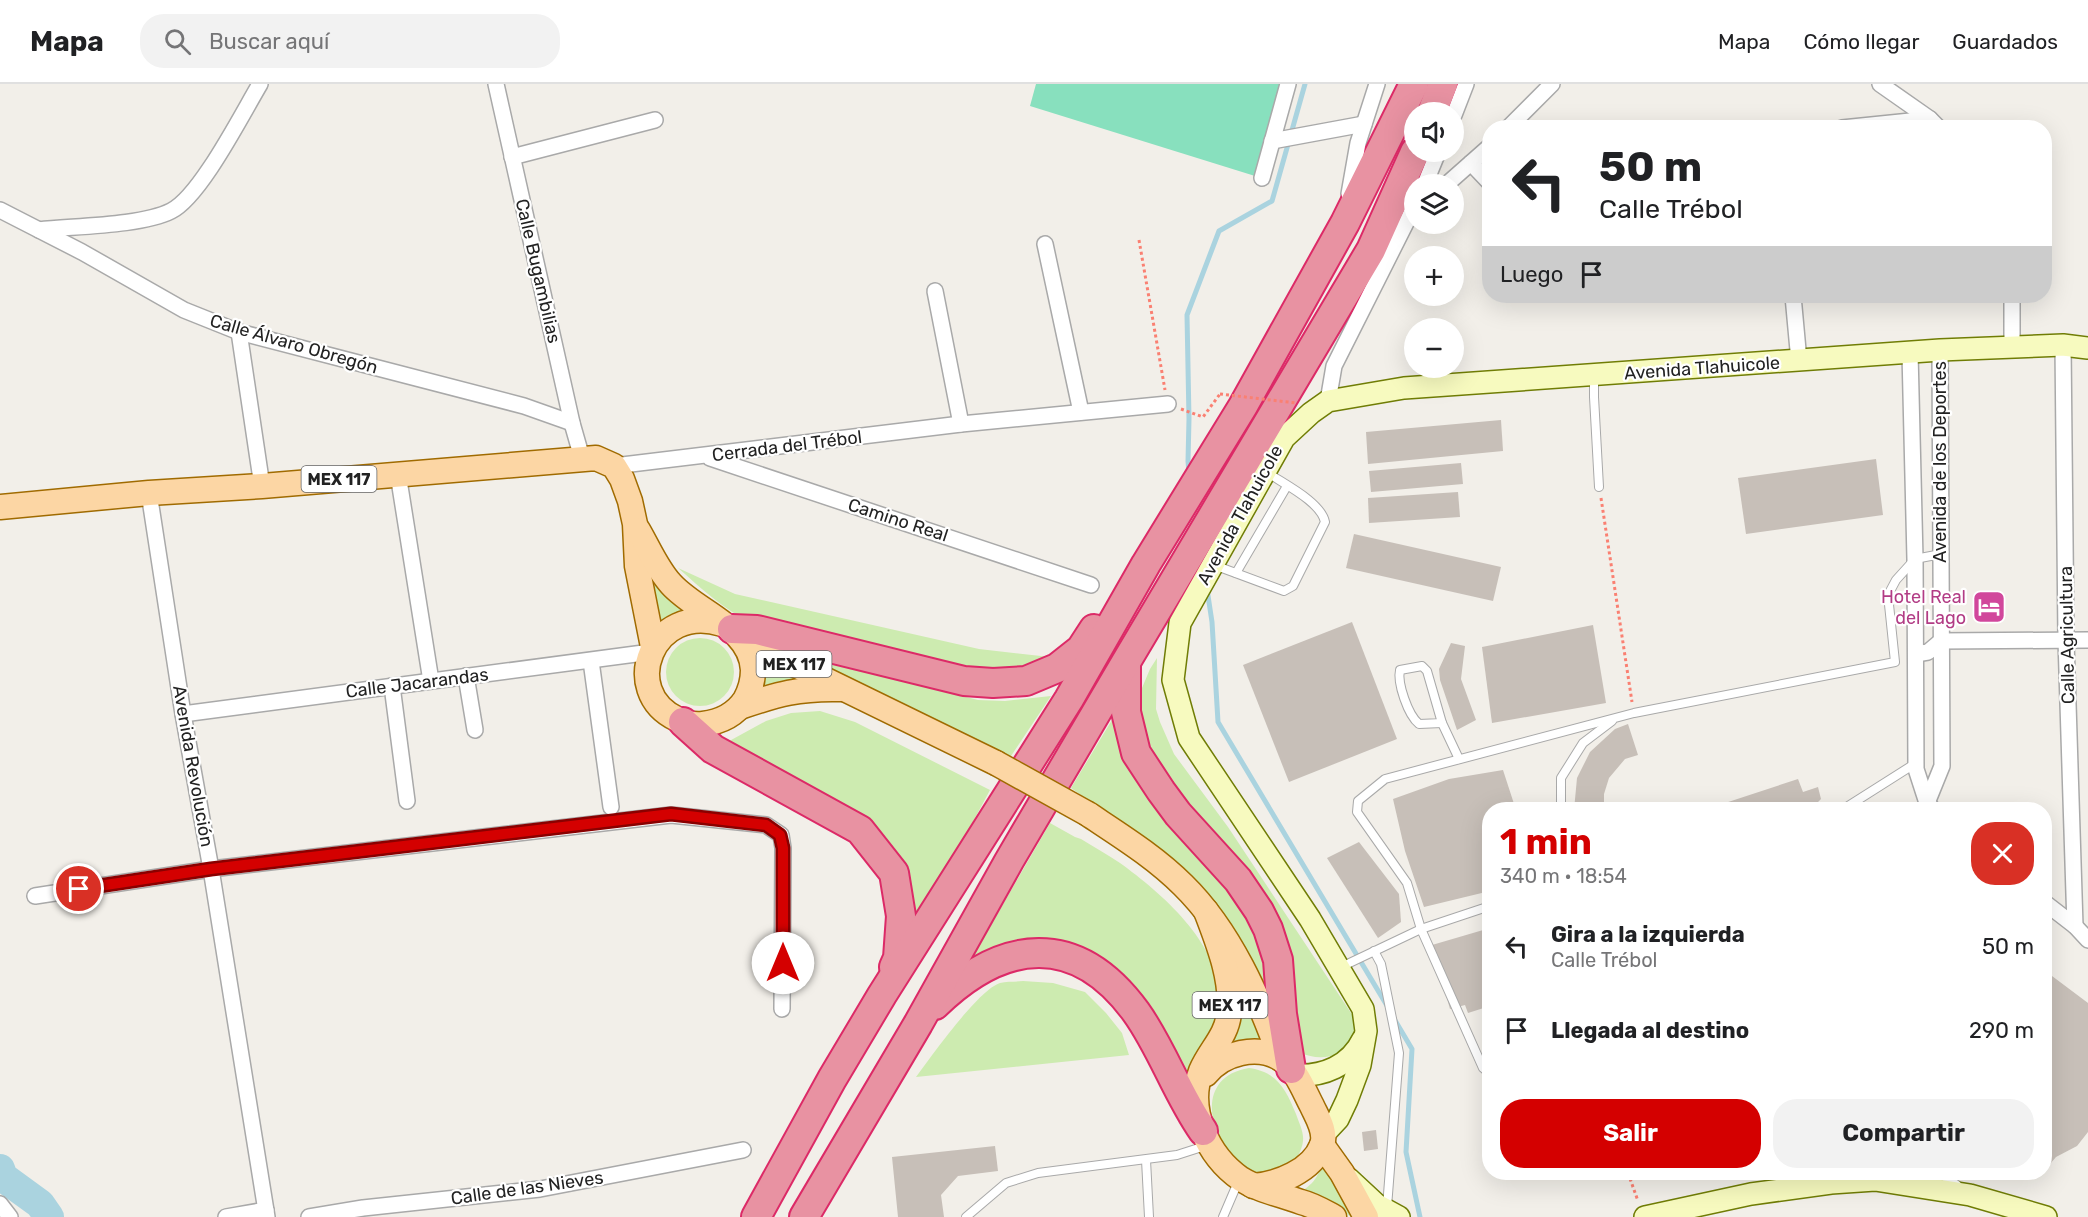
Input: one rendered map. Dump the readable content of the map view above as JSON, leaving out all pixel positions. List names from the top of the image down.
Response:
{
  "streets": {
    "main road": ["Avenida Tlahuicole", "MEX 117"],
    "street": [
      "Calle Bugambilias",
      "Calle Álvaro Obregón",
      "Cerrada del Trébol",
      "Avenida de los Deportes",
      "Camino Real",
      "Calle Agricultura",
      "Calle Jacarandas",
      "Avenida Revolución",
      "Calle de las Nieves"
    ]
  },
  "crossings": [
    ["Calle Bugambilias", "Calle Álvaro Obregón"],
    ["Calle Bugambilias", "MEX 117"],
    ["Avenida Tlahuicole", "Avenida de los Deportes"],
    ["Avenida Tlahuicole", "Calle Agricultura"],
    ["Cerrada del Trébol", "MEX 117"],
    ["Cerrada del Trébol", "Camino Real"],
    ["MEX 117", "Calle Jacarandas"],
    ["MEX 117", "Avenida Revolución"],
    ["Calle Jacarandas", "Avenida Revolución"]
  ],
  "places": {
    "hotel": ["Hotel Real del Lago"]
  },
  "page": {
    "header": "Mapa",
    "search": "Buscar aquí",
    "nav": ["Mapa", "Cómo llegar", "Guardados"],
    "map_buttons": ["+", "−"],
    "turn": ["50 m", "Calle Trébol"],
    "then": "Luego",
    "heading": ["1 min", "340 m · 18:54"],
    "list": [
      {
        "name": "Gira a la izquierda",
        "note": "Calle Trébol",
        "value": "50 m"
      },
      {
        "name": "Llegada al destino",
        "value": "290 m"
      }
    ],
    "buttons": ["Salir", "Compartir"]
  }
}
